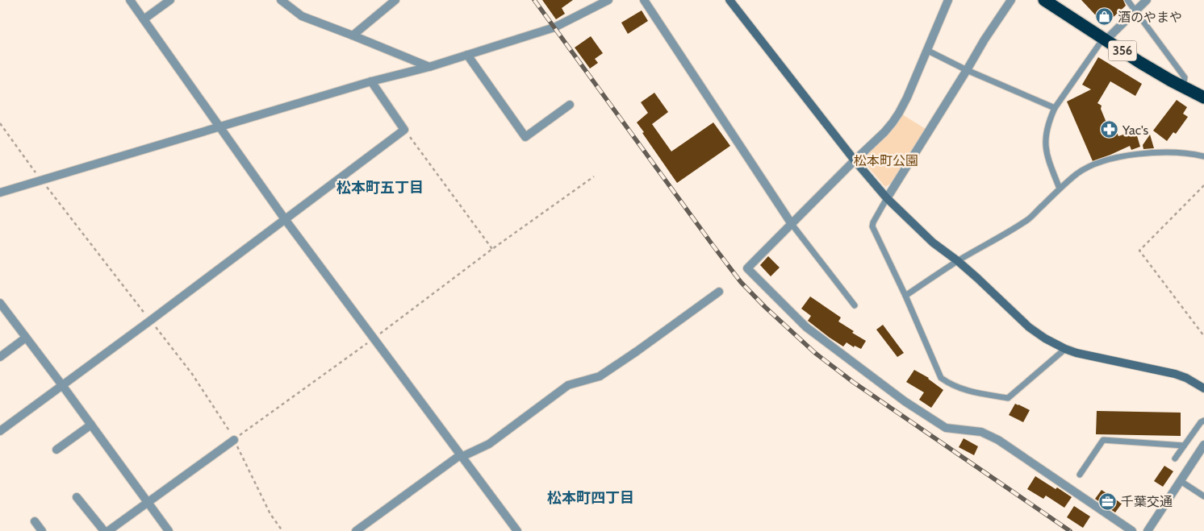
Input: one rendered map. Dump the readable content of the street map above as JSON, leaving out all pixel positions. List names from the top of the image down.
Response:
{
  "streets": {
    "highway": ["356"]
  },
  "districts": ["松本町五丁目", "松本町四丁目"],
  "parks": ["松本町公園"],
  "places": {
    "shop": ["酒のやまや"],
    "pharmacy": ["Yac's"],
    "office": ["千葉交通"]
  }
}
